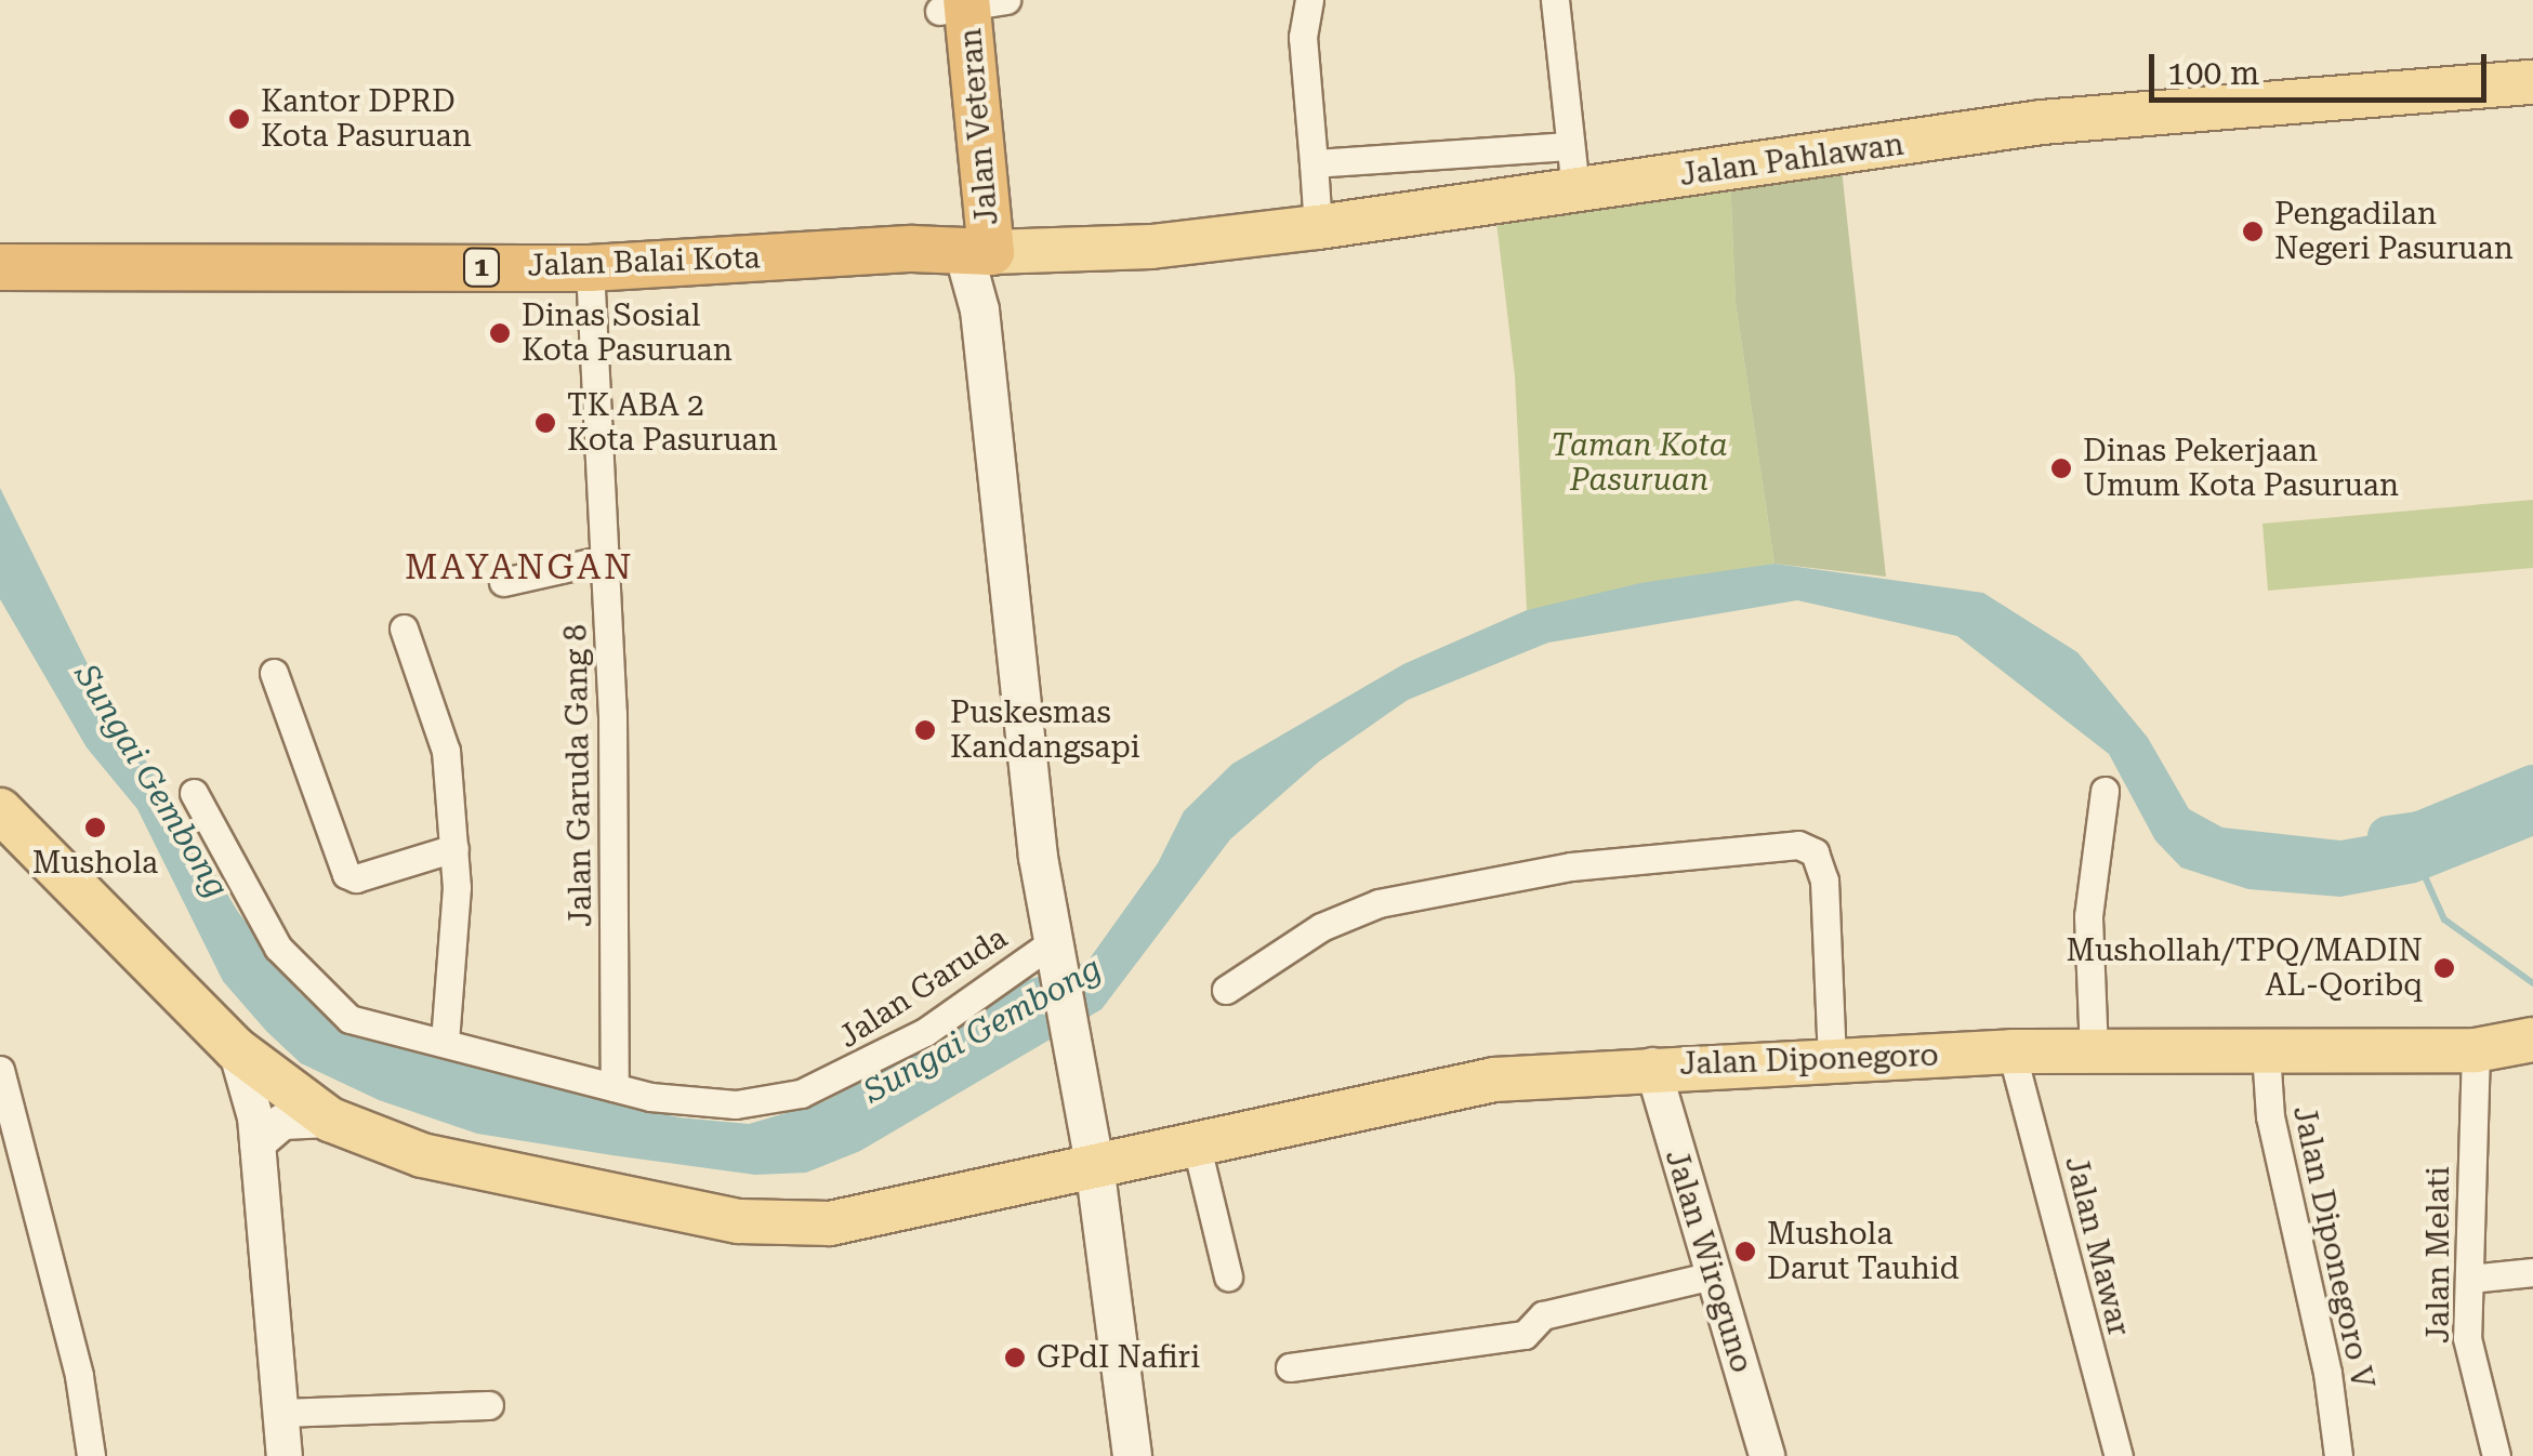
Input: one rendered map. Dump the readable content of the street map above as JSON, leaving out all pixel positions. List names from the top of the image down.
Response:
{
  "streets": {
    "highway": ["Jalan Veteran", "Jalan Balai Kota", "1"],
    "main road": ["Jalan Pahlawan", "Jalan Diponegoro"],
    "street": [
      "Jalan Garuda Gang 8",
      "Jalan Garuda",
      "Jalan Mawar",
      "Jalan Diponegoro V",
      "Jalan Melati",
      "Jalan Wiroguno"
    ]
  },
  "crossings": [
    ["Jalan Veteran", "Jalan Pahlawan"],
    ["Jalan Veteran", "Jalan Balai Kota"],
    ["Jalan Pahlawan", "Jalan Balai Kota"],
    ["Jalan Balai Kota", "Jalan Garuda Gang 8"],
    ["Jalan Garuda Gang 8", "Jalan Garuda"],
    ["Jalan Diponegoro", "Jalan Mawar"],
    ["Jalan Diponegoro", "Jalan Diponegoro V"],
    ["Jalan Diponegoro", "Jalan Melati"],
    ["Jalan Diponegoro", "Jalan Wiroguno"]
  ],
  "districts": ["MAYANGAN"],
  "water": ["Sungai Gembong"],
  "parks": ["Taman Kota Pasuruan"],
  "places": [
    "Kantor DPRD Kota Pasuruan",
    "Pengadilan Negeri Pasuruan",
    "Dinas Sosial Kota Pasuruan",
    "TK ABA 2 Kota Pasuruan",
    "Dinas Pekerjaan Umum Kota Pasuruan",
    "Puskesmas Kandangsapi",
    "Mushola",
    "Mushollah/TPQ/MADIN AL-Qoribq",
    "Mushola Darut Tauhid",
    "GPdI Nafiri"
  ],
  "scale_bar": "100 m"
}
